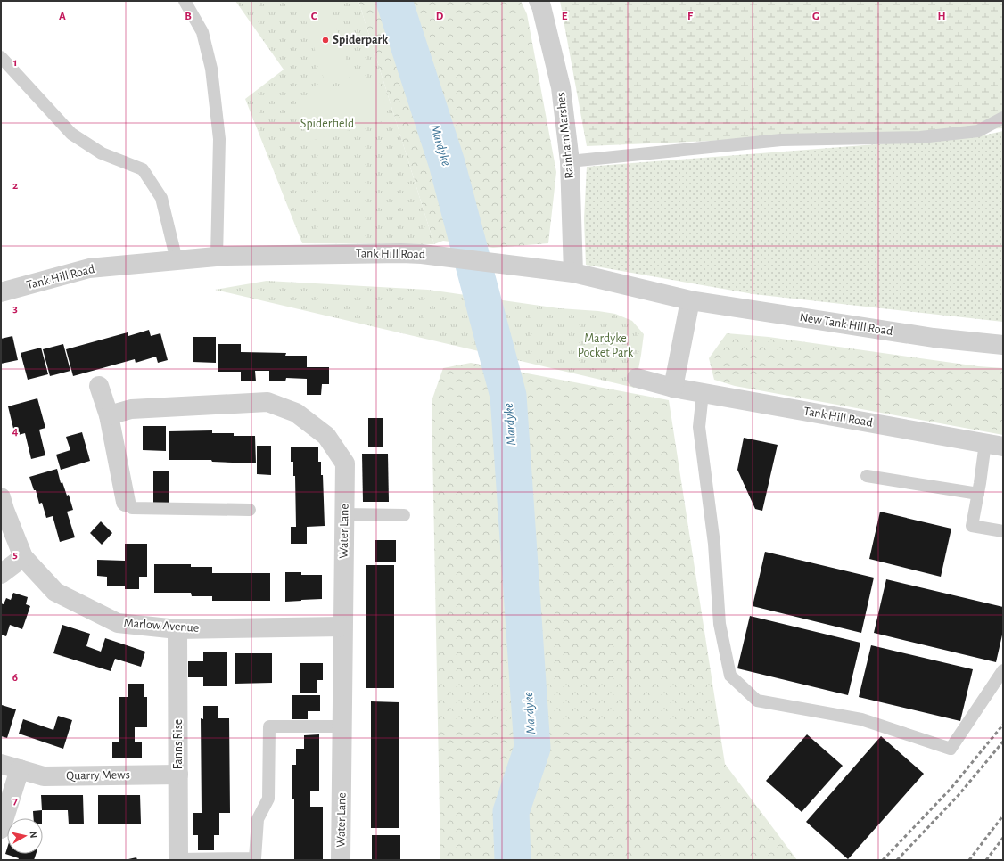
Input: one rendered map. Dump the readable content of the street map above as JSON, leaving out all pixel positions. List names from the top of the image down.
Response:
{
  "streets": {
    "street": [
      "Rainham Marshes",
      "Tank Hill Road",
      "New Tank Hill Road",
      "Water Lane",
      "Marlow Avenue",
      "Fanns Rise",
      "Quarry Mews"
    ]
  },
  "crossings": [
    ["Rainham Marshes", "Tank Hill Road"],
    ["Tank Hill Road", "New Tank Hill Road"],
    ["Water Lane", "Marlow Avenue"],
    ["Marlow Avenue", "Fanns Rise"],
    ["Fanns Rise", "Quarry Mews"]
  ],
  "water": ["Mardyke"],
  "parks": ["Spiderfield", "Mardyke Pocket Park"],
  "places": ["Spiderpark"],
  "north": "right",
  "grid": {
    "columns": [
      "A",
      "B",
      "C",
      "D",
      "E",
      "F",
      "G",
      "H"
    ],
    "rows": [
      "1",
      "2",
      "3",
      "4",
      "5",
      "6",
      "7"
    ]
  }
}
